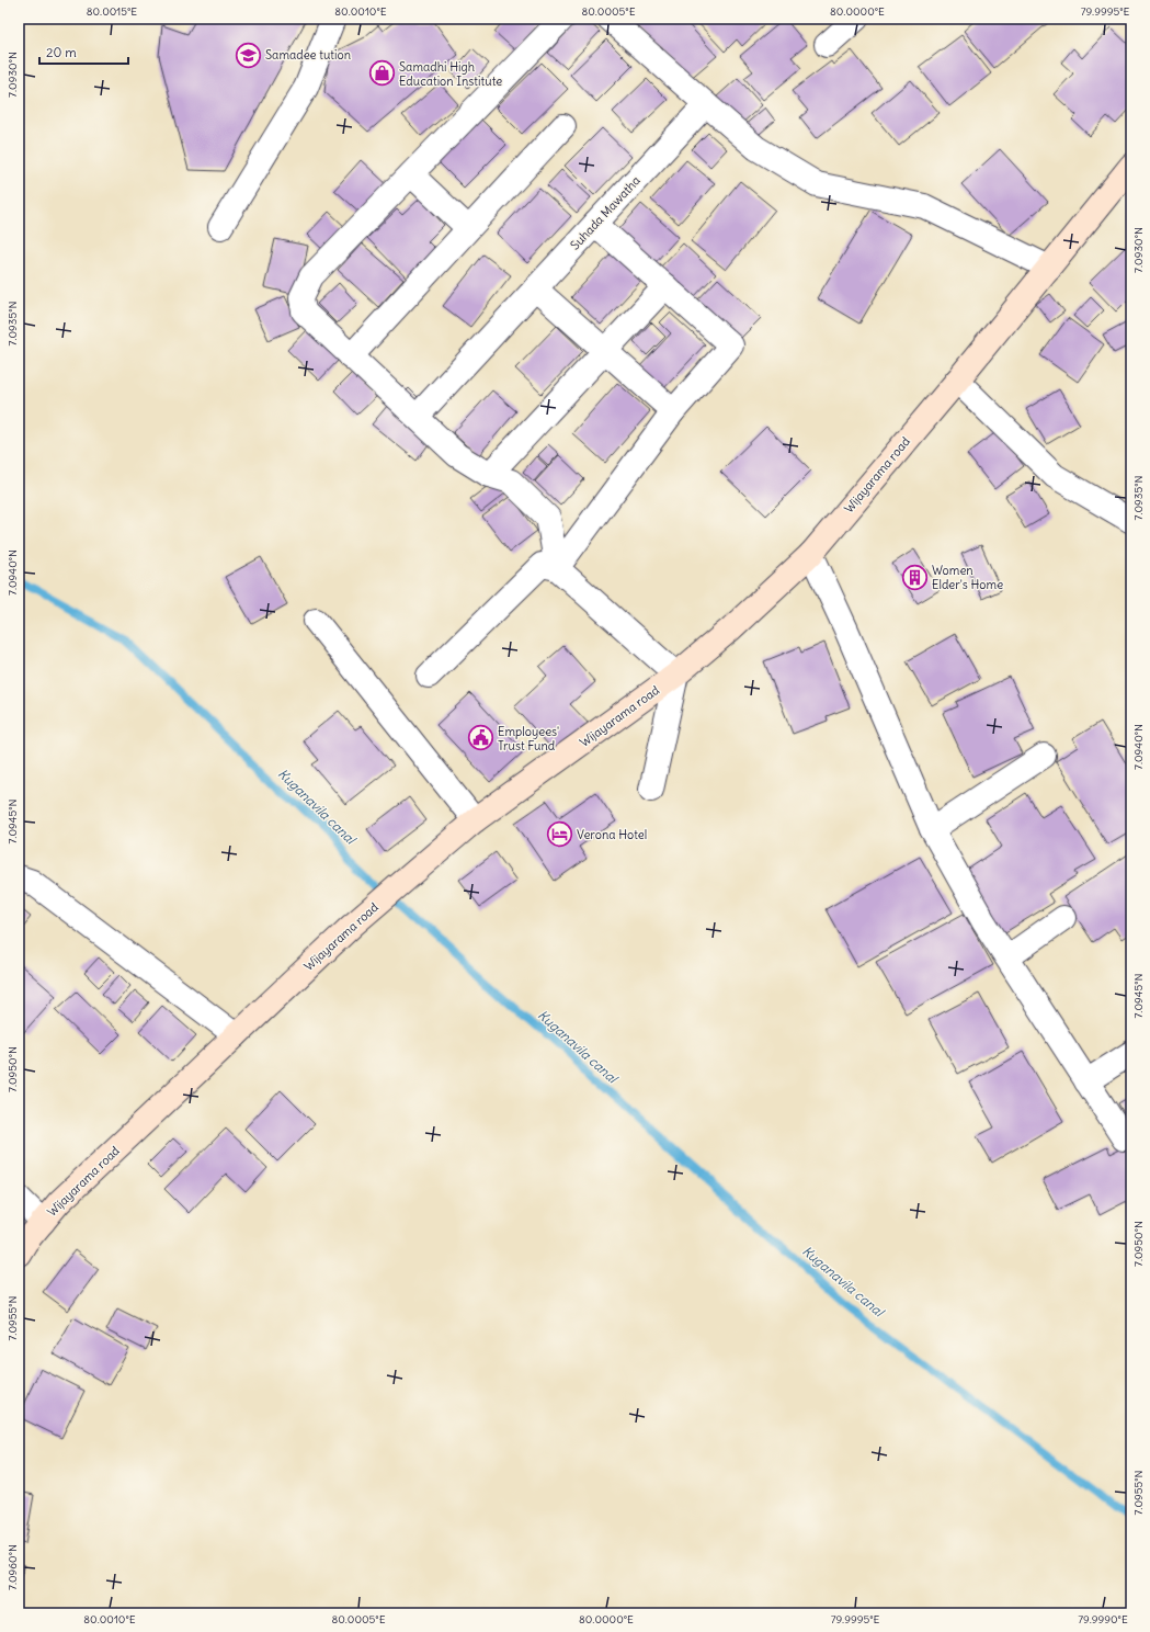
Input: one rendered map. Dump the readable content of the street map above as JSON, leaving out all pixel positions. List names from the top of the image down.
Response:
{
  "streets": {
    "street": ["Suhada Mawatha", "Wijayarama road"]
  },
  "water": ["Kuganavila canal"],
  "places": {
    "school or university": ["Samadee tution"],
    "shop": ["Samadhi High Education Institute"],
    "building": ["Women Elder's Home"],
    "public building": ["Employees' Trust Fund"],
    "hotel": ["Verona Hotel"]
  },
  "scale_bar": "20 m",
  "coordinates": [
    "80.0015°E",
    "80.0010°E",
    "80.0005°E",
    "80.0000°E",
    "79.9995°E",
    "7.0930°N",
    "7.0935°N",
    "7.0940°N",
    "7.0945°N",
    "7.0950°N",
    "7.0955°N",
    "7.0960°N",
    "79.9990°E"
  ]
}
